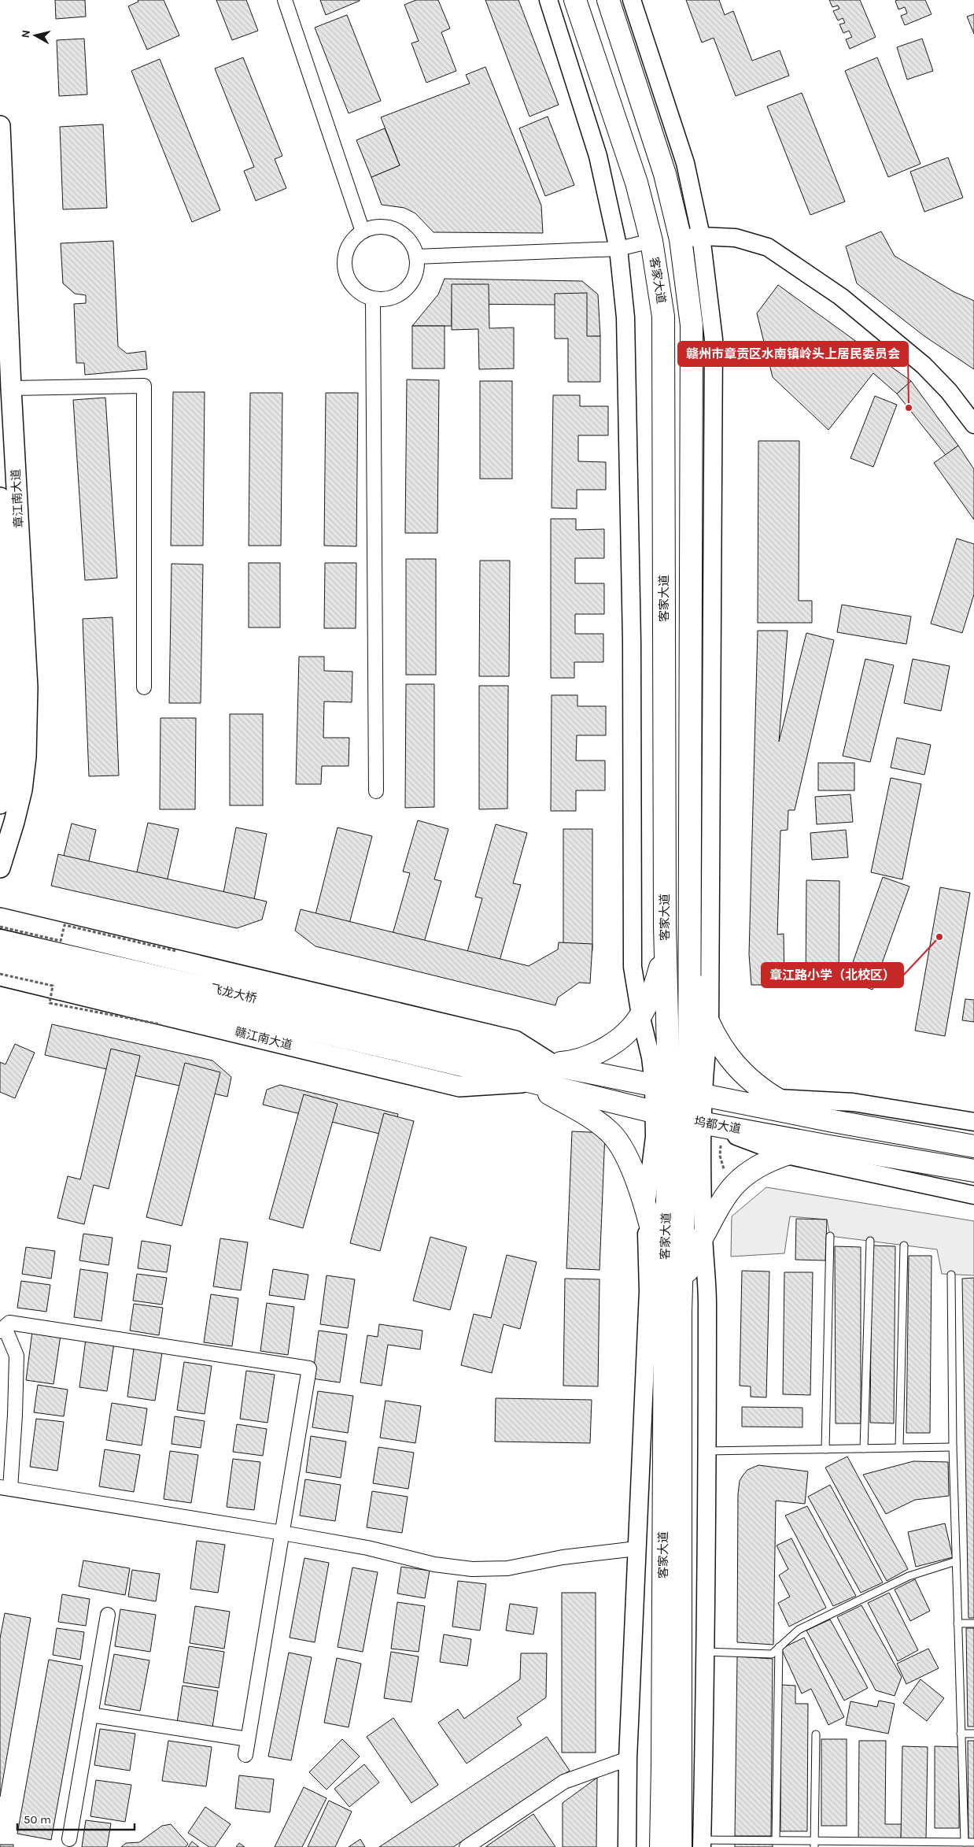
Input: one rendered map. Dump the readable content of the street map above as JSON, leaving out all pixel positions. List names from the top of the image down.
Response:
{
  "streets": {
    "main road": [
      "客家大道",
      "章江南大道",
      "飞龙大桥",
      "赣江南大道",
      "坞都大道"
    ]
  },
  "crossings": [
    ["客家大道", "坞都大道"],
    ["飞龙大桥", "坞都大道"],
    ["赣江南大道", "坞都大道"]
  ],
  "places": ["赣州市章贡区水南镇岭头上居民委员会", "章江路小学（北校区）"],
  "scale_bar": "50 m",
  "north": "left"
}
